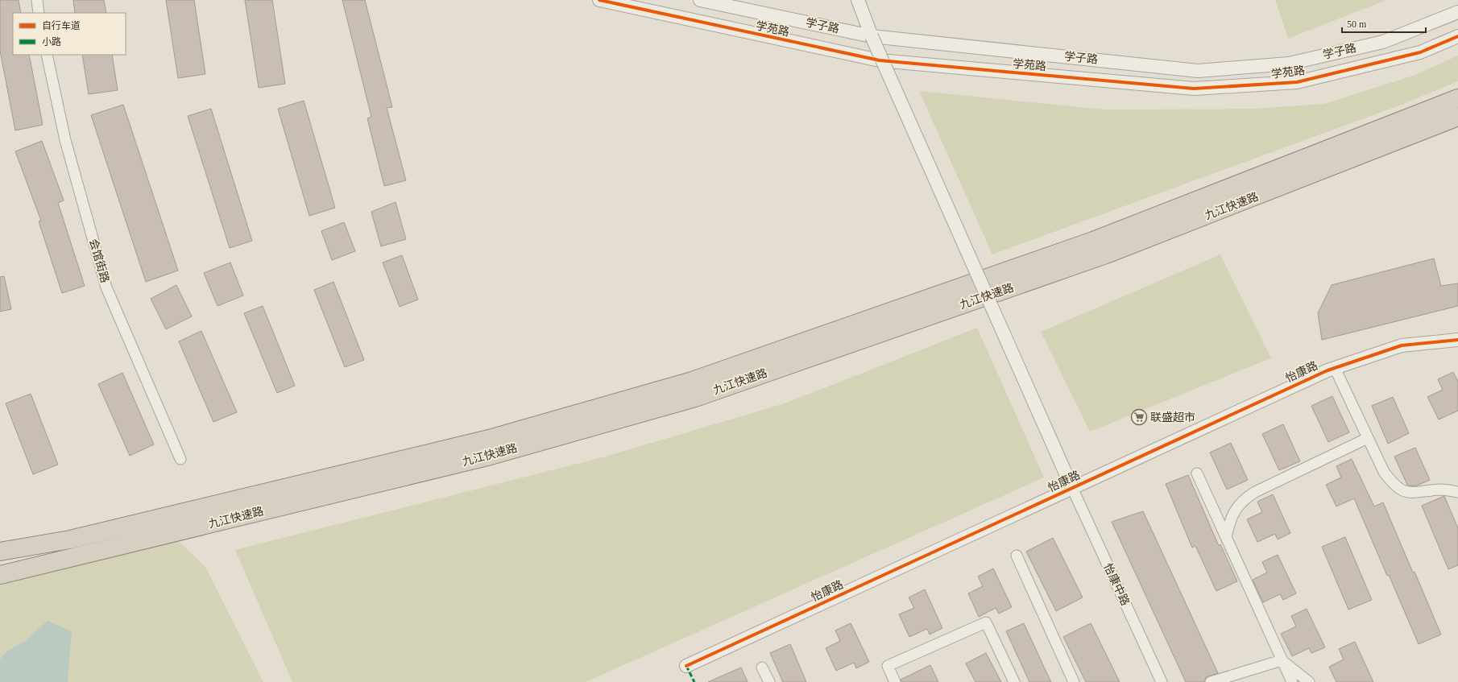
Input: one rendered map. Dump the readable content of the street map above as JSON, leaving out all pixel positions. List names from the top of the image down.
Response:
{
  "streets": {
    "highway": ["九江快速路"],
    "street": [
      "学子路",
      "学苑路",
      "会馆街路",
      "怡康路",
      "怡康中路"
    ]
  },
  "crossings": [
    ["怡康路", "怡康中路"]
  ],
  "places": {
    "supermarket": ["联盛超市"]
  },
  "legend": ["自行车道", "小路"],
  "scale_bar": "50 m"
}
